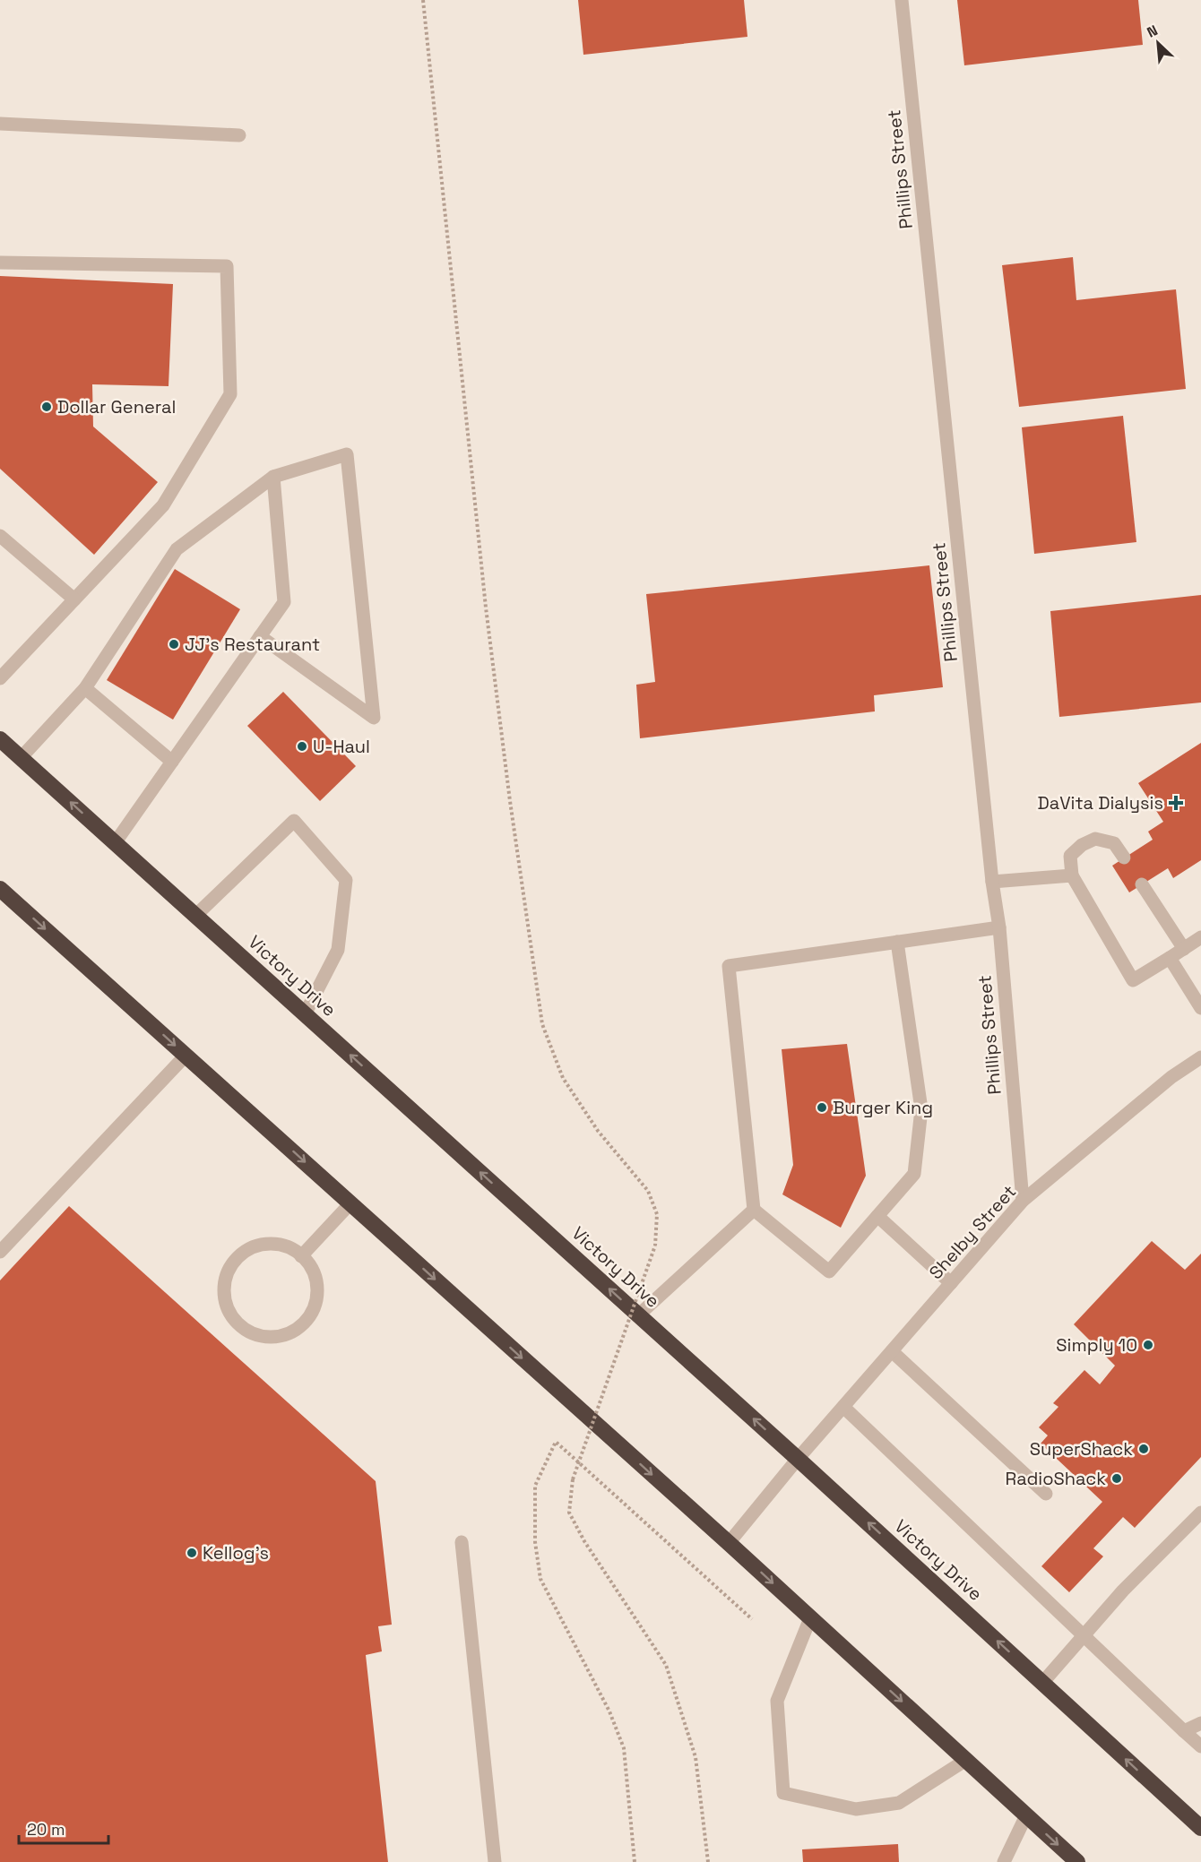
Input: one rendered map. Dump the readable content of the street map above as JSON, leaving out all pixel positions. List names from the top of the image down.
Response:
{
  "streets": {
    "highway": ["Victory Drive"],
    "street": ["Phillips Street", "Shelby Street"]
  },
  "crossings": [
    ["Phillips Street", "Shelby Street"],
    ["Victory Drive", "Shelby Street"]
  ],
  "places": {
    "other": [
      "Dollar General",
      "JJ's Restaurant",
      "U-Haul",
      "Burger King",
      "Simply 10",
      "SuperShack",
      "RadioShack",
      "Kellog's"
    ],
    "health": ["DaVita Dialysis"]
  },
  "scale_bar": "20 m",
  "north": "top left"
}
